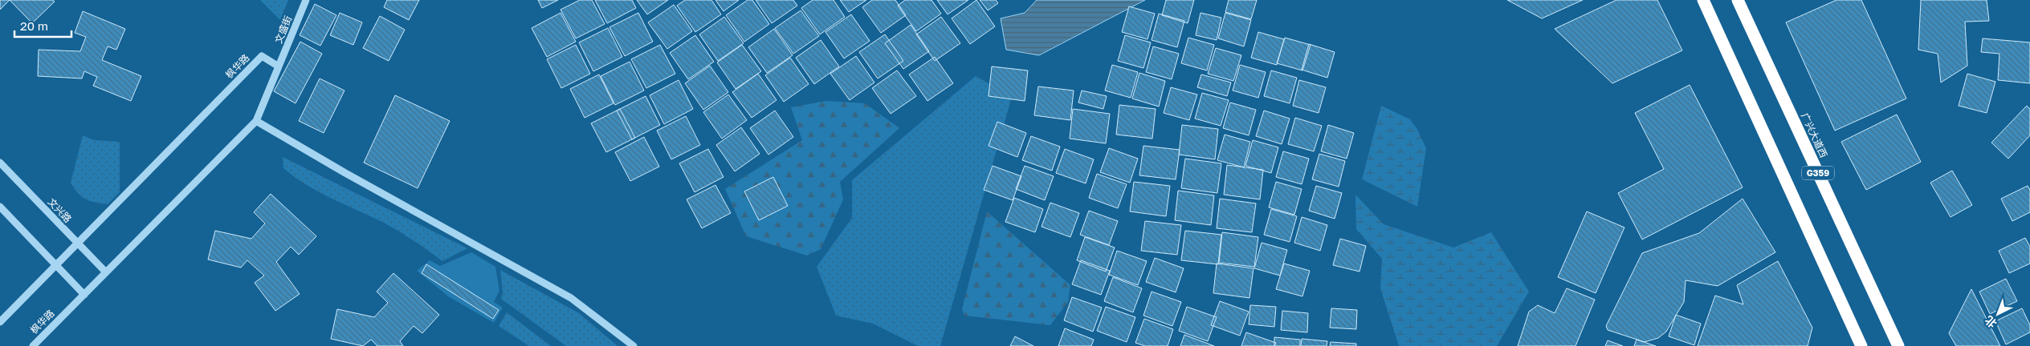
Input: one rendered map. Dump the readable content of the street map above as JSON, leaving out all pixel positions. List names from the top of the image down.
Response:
{
  "streets": {
    "highway": ["广兴大道西", "G359"],
    "street": ["文盛街", "枫华路", "文兴路"]
  },
  "crossings": [
    ["文盛街", "枫华路"],
    ["枫华路", "文兴路"]
  ],
  "scale_bar": "20 m",
  "north": "bottom left"
}
